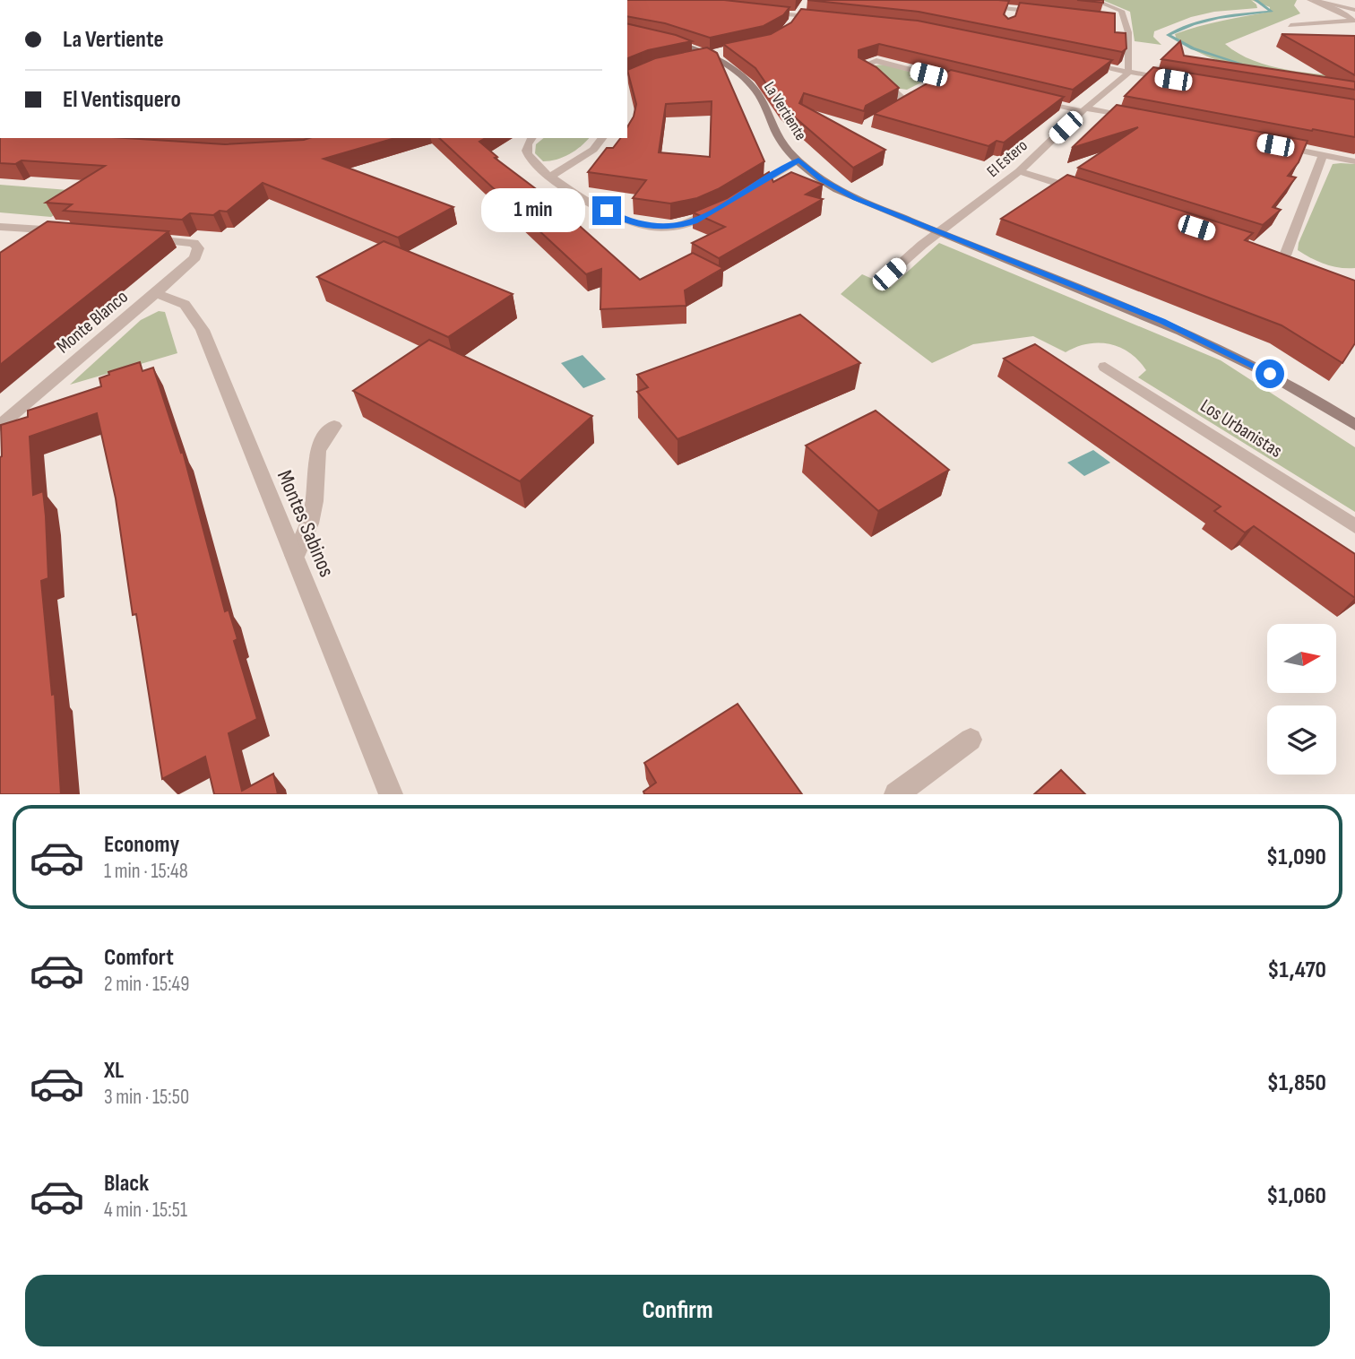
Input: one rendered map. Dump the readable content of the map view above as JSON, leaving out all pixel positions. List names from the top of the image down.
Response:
{
  "streets": {
    "street": [
      "La Vertiente",
      "El Estero",
      "Monte Blanco",
      "Los Urbanistas",
      "Montes Sabinos"
    ]
  },
  "crossings": [
    ["La Vertiente", "El Estero"],
    ["Monte Blanco", "Montes Sabinos"]
  ],
  "north": "right",
  "page": {
    "banner": ["La Vertiente", "El Ventisquero"],
    "bubble": "1 min",
    "list": [
      {
        "name": "Economy",
        "note": "1 min · 15:48",
        "value": "$1,090"
      },
      {
        "name": "Comfort",
        "note": "2 min · 15:49",
        "value": "$1,470"
      },
      {
        "name": "XL",
        "note": "3 min · 15:50",
        "value": "$1,850"
      },
      {
        "name": "Black",
        "note": "4 min · 15:51",
        "value": "$1,060"
      }
    ],
    "buttons": "Confirm"
  }
}
